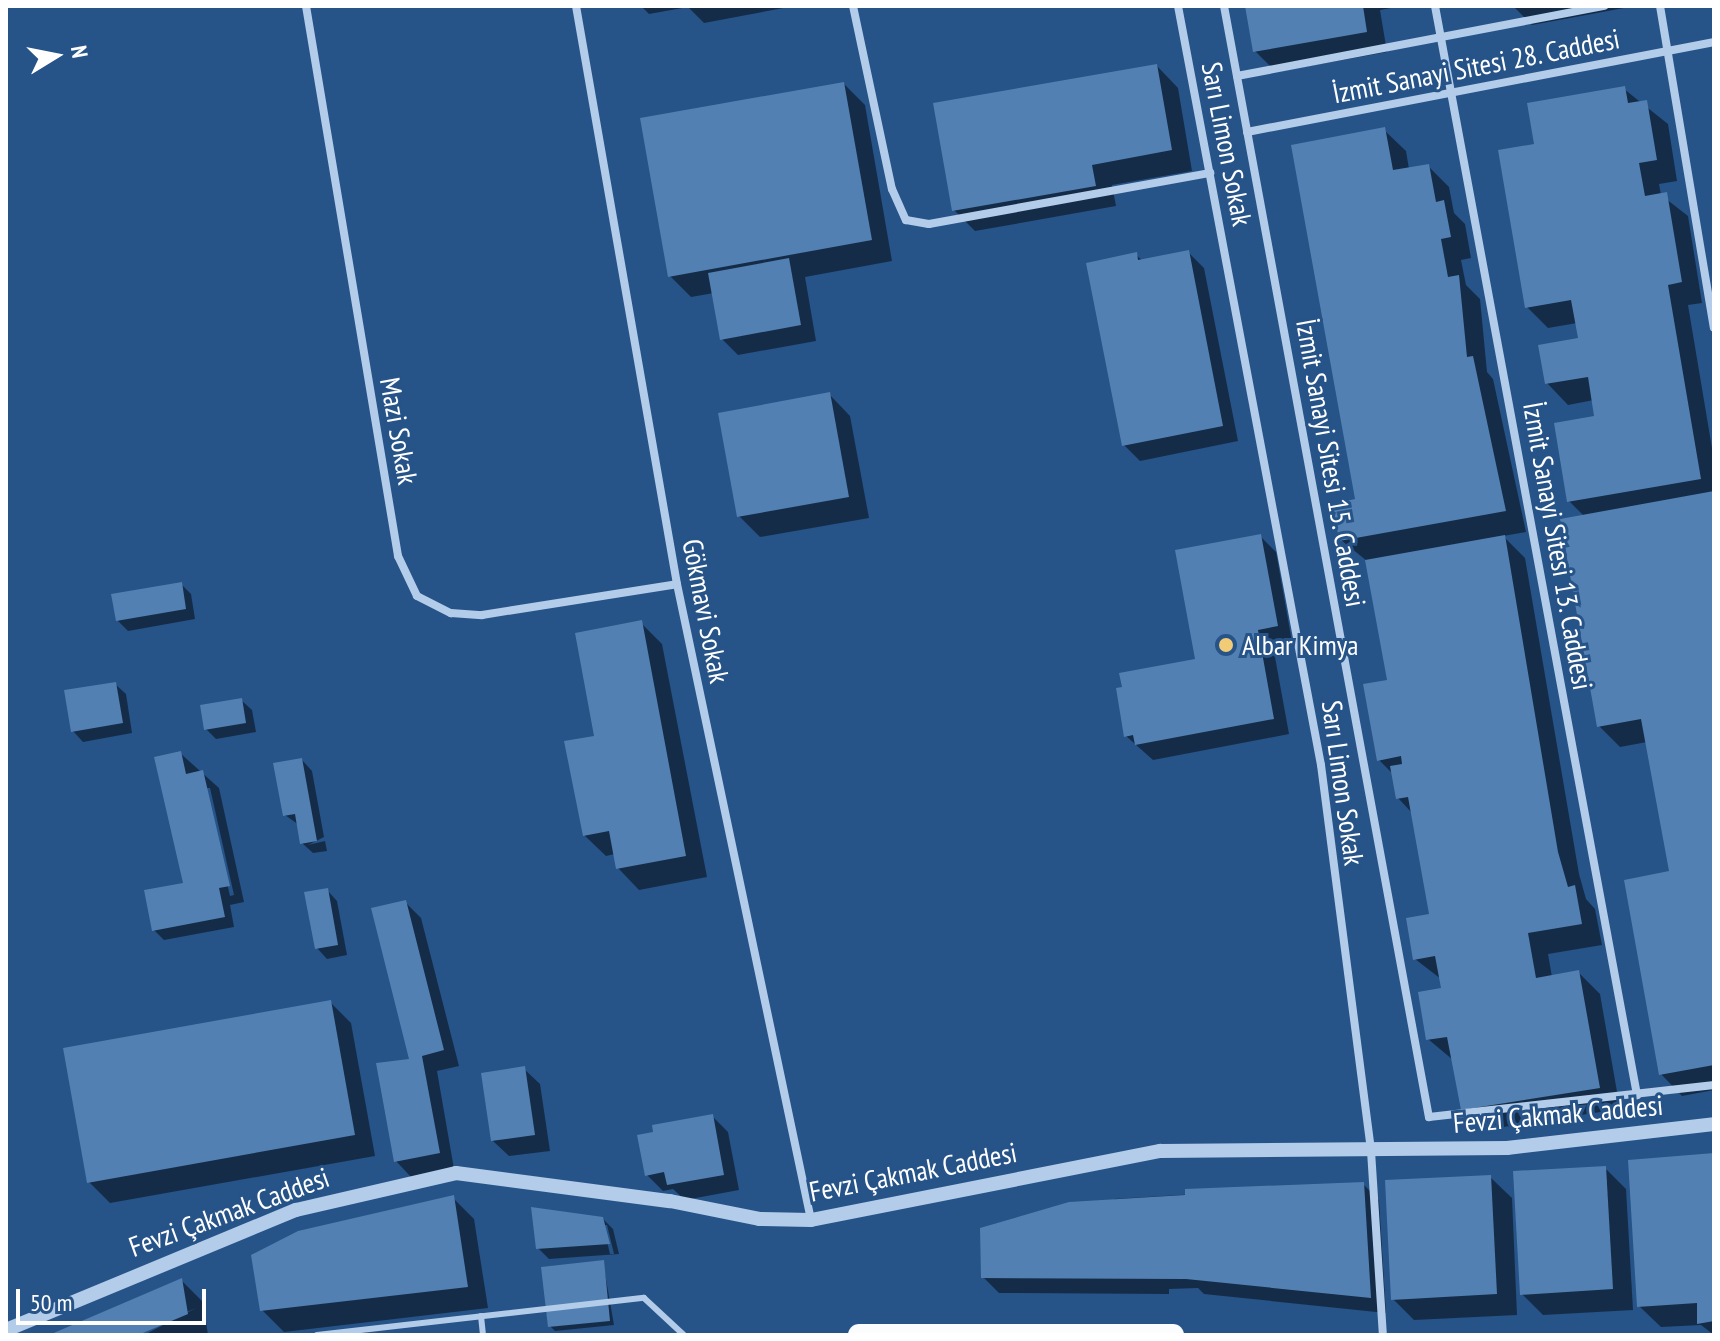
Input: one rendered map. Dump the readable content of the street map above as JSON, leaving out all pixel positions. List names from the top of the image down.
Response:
{
  "streets": {
    "street": [
      "İzmit Sanayi Sitesi 28. Caddesi",
      "Sarı Limon Sokak",
      "Mazi Sokak",
      "İzmit Sanayi Sitesi 15. Caddesi",
      "İzmit Sanayi Sitesi 13. Caddesi",
      "Gökmavi Sokak",
      "Fevzi Çakmak Caddesi"
    ]
  },
  "crossings": [
    ["İzmit Sanayi Sitesi 28. Caddesi", "İzmit Sanayi Sitesi 15. Caddesi"],
    ["İzmit Sanayi Sitesi 28. Caddesi", "İzmit Sanayi Sitesi 13. Caddesi"],
    ["Sarı Limon Sokak", "Fevzi Çakmak Caddesi"],
    ["Mazi Sokak", "Gökmavi Sokak"],
    ["İzmit Sanayi Sitesi 15. Caddesi", "İzmit Sanayi Sitesi 13. Caddesi"],
    ["Gökmavi Sokak", "Fevzi Çakmak Caddesi"]
  ],
  "places": ["Albar Kimya"],
  "scale_bar": "50 m",
  "north": "right"
}
